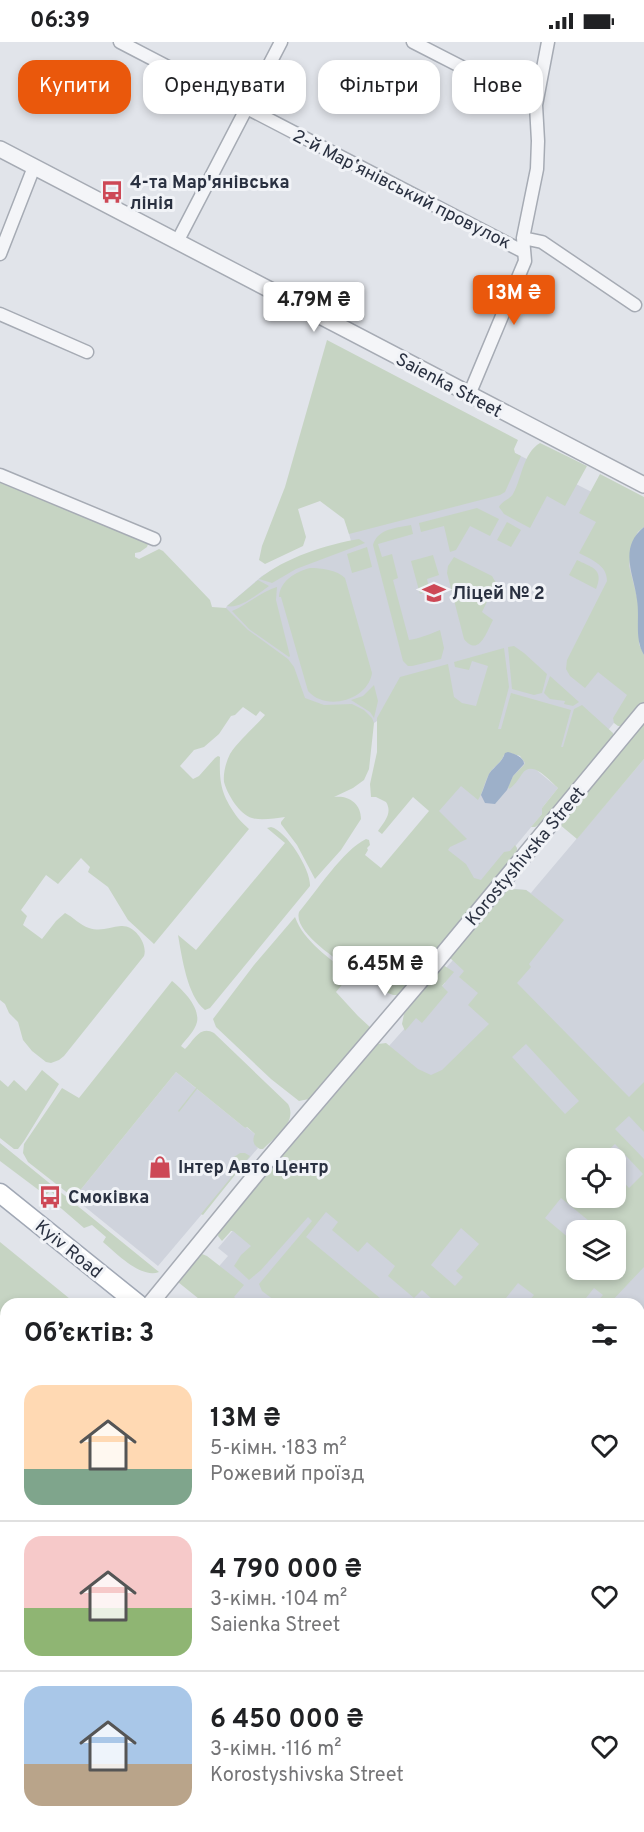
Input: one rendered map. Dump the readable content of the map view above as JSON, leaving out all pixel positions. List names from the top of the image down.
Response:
{
  "streets": {
    "main road": ["Kyiv Road"],
    "street": ["2-й Марʼянівський провулок", "Saienka Street", "Korostyshivska Street"]
  },
  "places": {
    "bus stop": ["4-та Мар'янівська лінія", "Смоківка"],
    "school or university": ["Ліцей № 2"],
    "shop": ["Інтер Авто Центр"]
  },
  "page": {
    "status": "06:39",
    "chip": [
      "Купити",
      "Орендувати",
      "Фільтри",
      "Нове"
    ],
    "price": ["13M ₴", "4.79M ₴", "6.45M ₴"],
    "heading": "Об’єктів: 3",
    "list": [
      {
        "name": "13M ₴",
        "note": "5-кімн. · 183 m² · Рожевий проїзд"
      },
      {
        "name": "4 790 000 ₴",
        "note": "3-кімн. · 104 m² · Saienka Street"
      },
      {
        "name": "6 450 000 ₴",
        "note": "3-кімн. · 116 m² · Korostyshivska Street"
      }
    ]
  }
}
